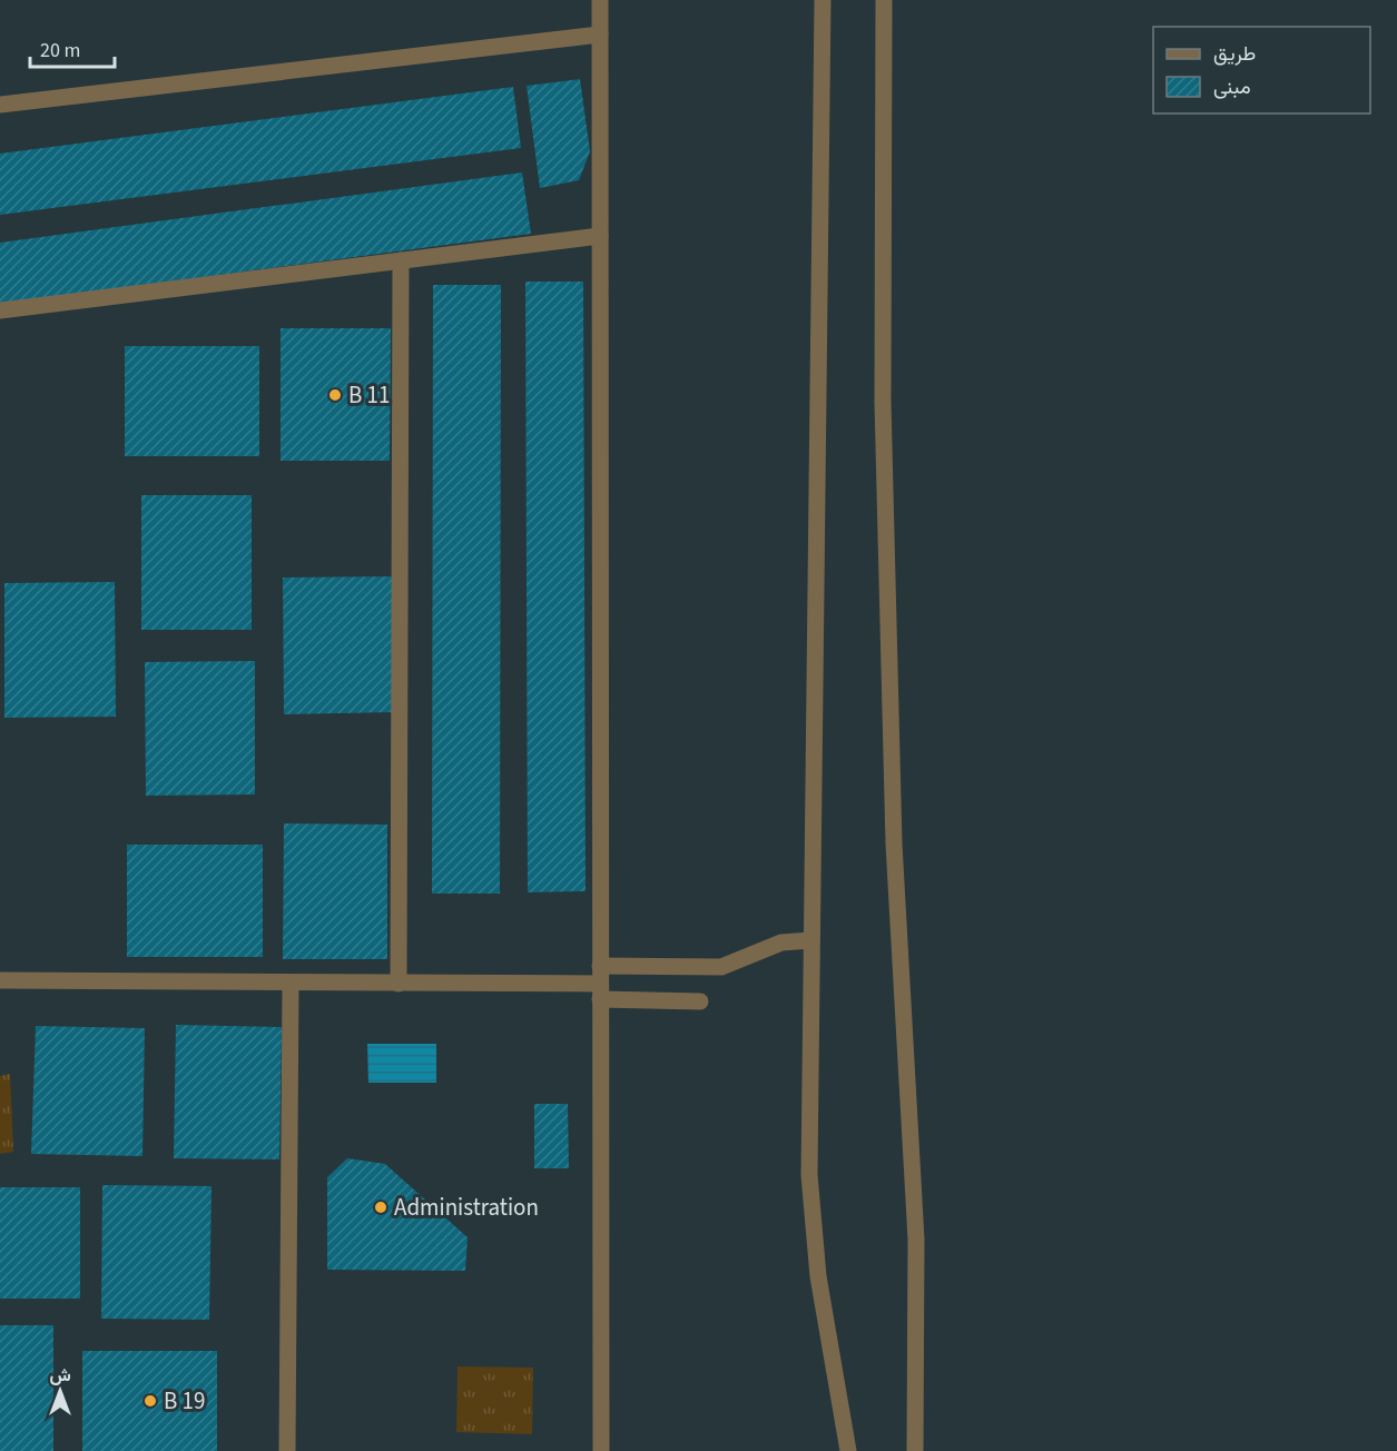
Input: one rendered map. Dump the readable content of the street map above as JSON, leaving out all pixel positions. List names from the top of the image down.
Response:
{
  "places": ["B 11", "Administration", "B 19"],
  "legend": ["طريق", "مبنى"],
  "scale_bar": "20 m",
  "north": "top"
}
